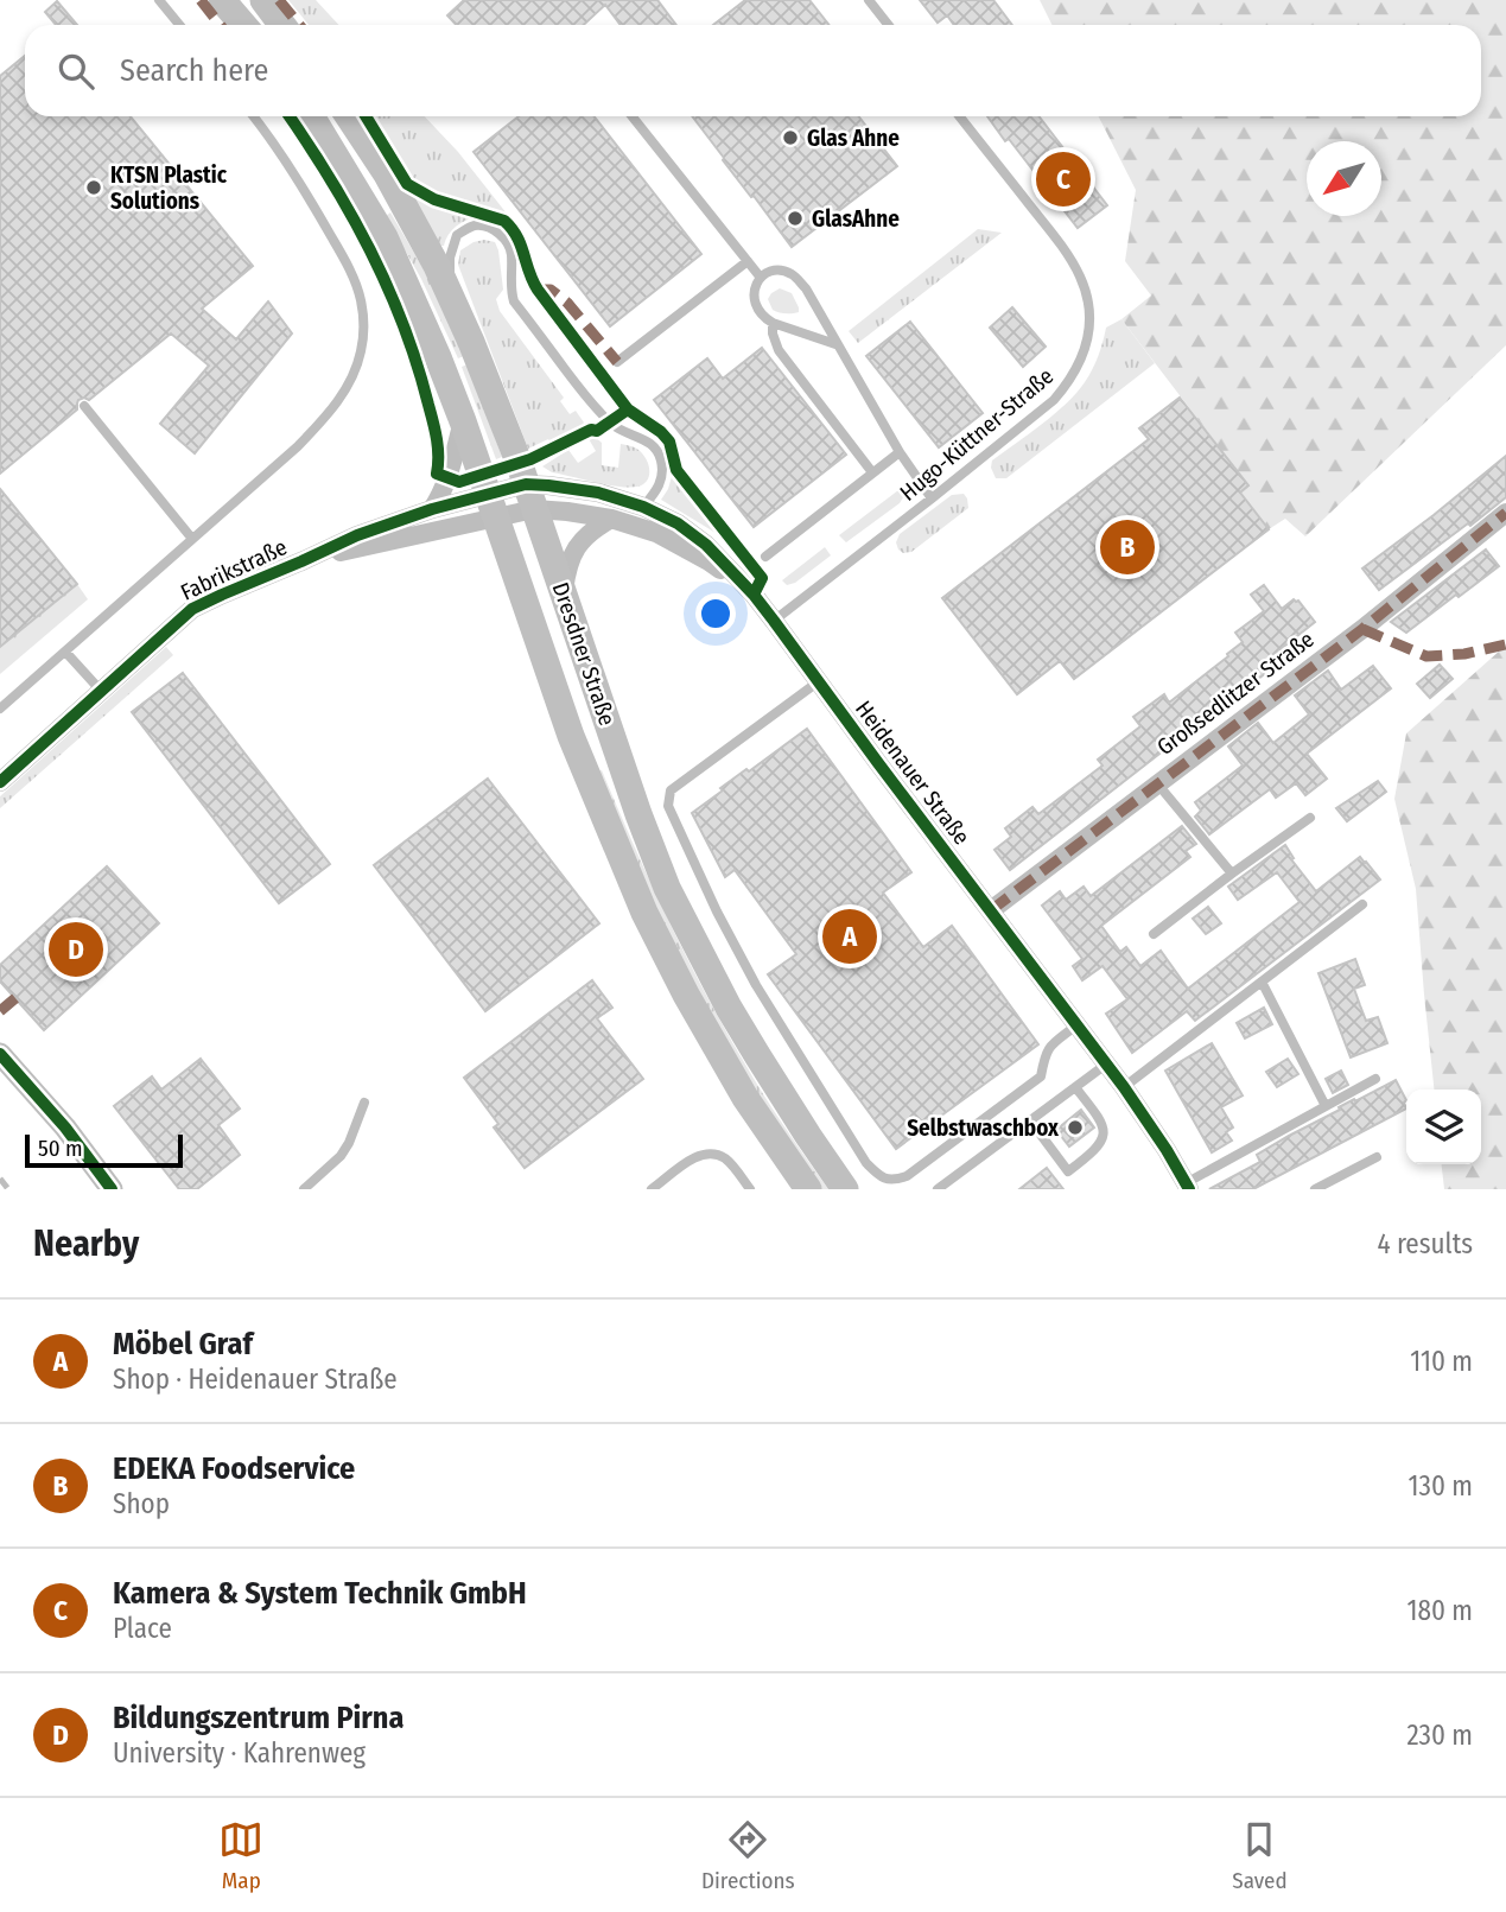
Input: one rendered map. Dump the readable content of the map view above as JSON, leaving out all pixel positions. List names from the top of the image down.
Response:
{
  "streets": {
    "main road": ["Dresdner Straße"],
    "street": ["Fabrikstraße", "Großsedlitzer Straße", "Heidenauer Straße"],
    "lane": ["Hugo-Küttner-Straße"]
  },
  "crossings": [
    ["Hugo-Küttner-Straße", "Heidenauer Straße"],
    ["Fabrikstraße", "Dresdner Straße"],
    ["Dresdner Straße", "Heidenauer Straße"],
    ["Großsedlitzer Straße", "Heidenauer Straße"]
  ],
  "places": [
    "Glas Ahne",
    "KTSN Plastic Solutions",
    "GlasAhne",
    "Selbstwaschbox"
  ],
  "scale_bar": "50 m",
  "north": "bottom left",
  "page": {
    "search": "Search here",
    "pins": [
      "C",
      "B",
      "A",
      "D"
    ],
    "scale": "50 m",
    "heading": ["Nearby", "4 results"],
    "list": [
      {
        "mark": "A",
        "name": "Möbel Graf",
        "note": "Shop · Heidenauer Straße",
        "value": "110 m"
      },
      {
        "mark": "B",
        "name": "EDEKA Foodservice",
        "note": "Shop",
        "value": "130 m"
      },
      {
        "mark": "C",
        "name": "Kamera & System Technik GmbH",
        "note": "Place",
        "value": "180 m"
      },
      {
        "mark": "D",
        "name": "Bildungszentrum Pirna",
        "note": "University · Kahrenweg",
        "value": "230 m"
      }
    ],
    "nav": ["Map", "Directions", "Saved"]
  }
}
